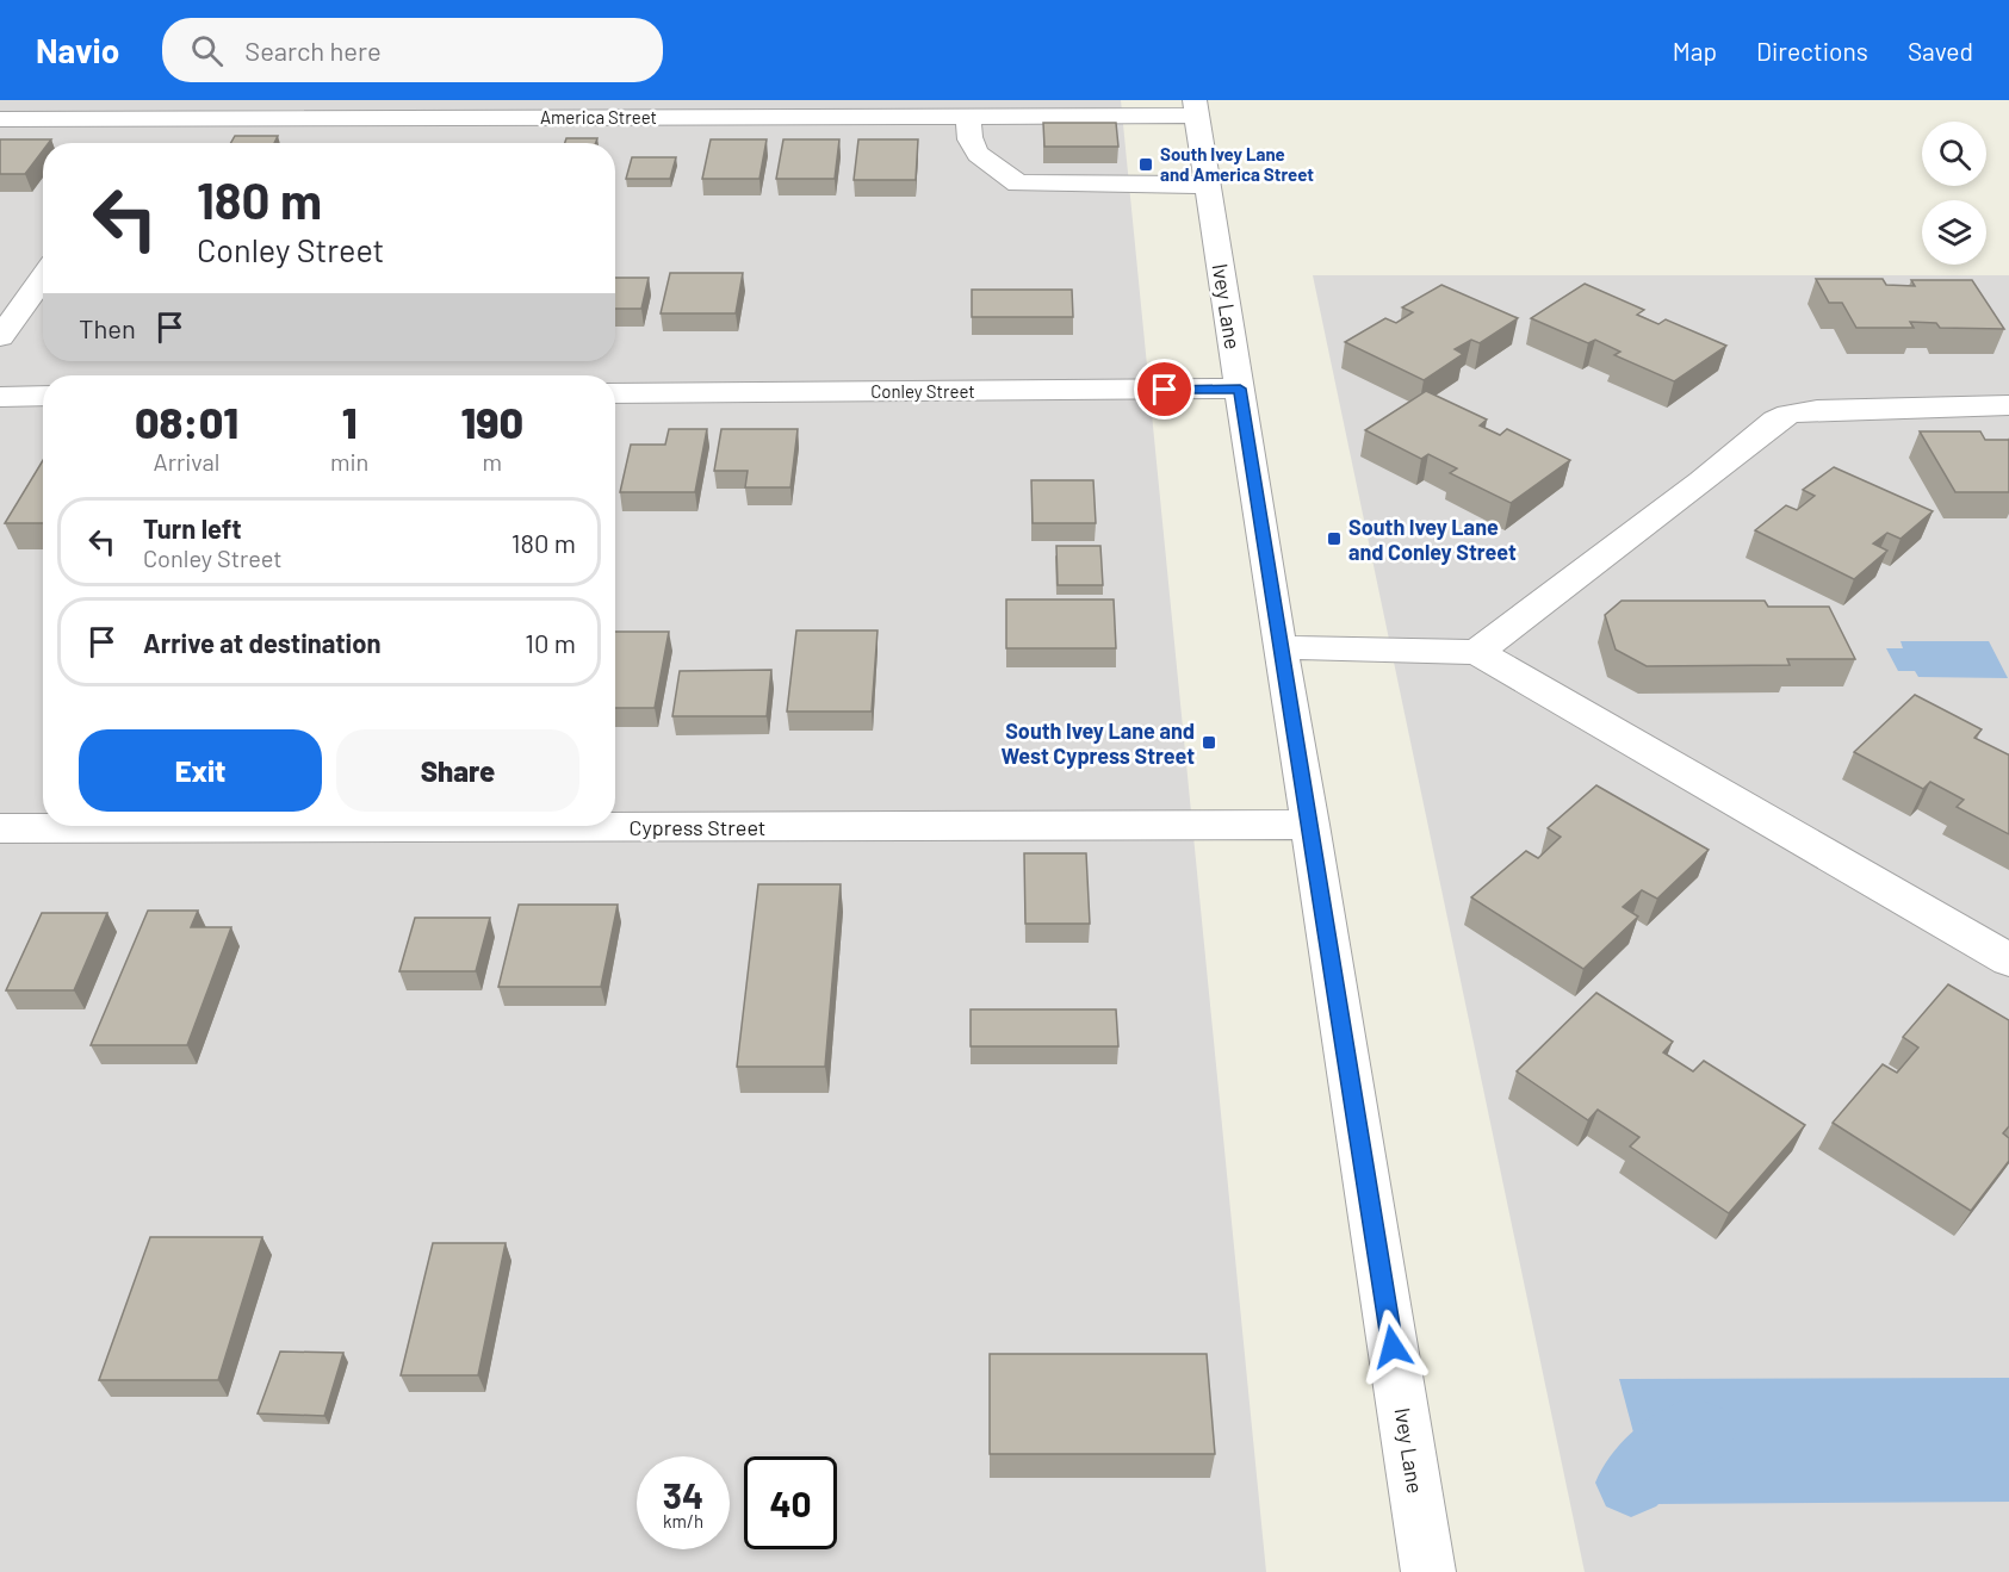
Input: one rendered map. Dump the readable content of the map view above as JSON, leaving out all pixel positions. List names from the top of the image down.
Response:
{
  "streets": {
    "street": [
      "America Street",
      "Ivey Lane",
      "Conley Street",
      "Cypress Street"
    ]
  },
  "crossings": [
    ["America Street", "Ivey Lane"],
    ["Ivey Lane", "Conley Street"],
    ["Ivey Lane", "Cypress Street"]
  ],
  "places": {
    "transit": ["South Ivey Lane and America Street", "South Ivey Lane and Conley Street", "South Ivey Lane and West Cypress Street"]
  },
  "page": {
    "header": "Navio",
    "search": "Search here",
    "nav": ["Map", "Directions", "Saved"],
    "turn": ["180 m", "Conley Street"],
    "then": "Then",
    "eta": [
      "08:01",
      "Arrival",
      "1",
      "min",
      "190",
      "m"
    ],
    "list": [
      {
        "name": "Turn left",
        "note": "Conley Street",
        "value": "180 m"
      },
      {
        "name": "Arrive at destination",
        "value": "10 m"
      }
    ],
    "buttons": ["Exit", "Share"],
    "speed": "34 km/h",
    "limit": "40"
  }
}
